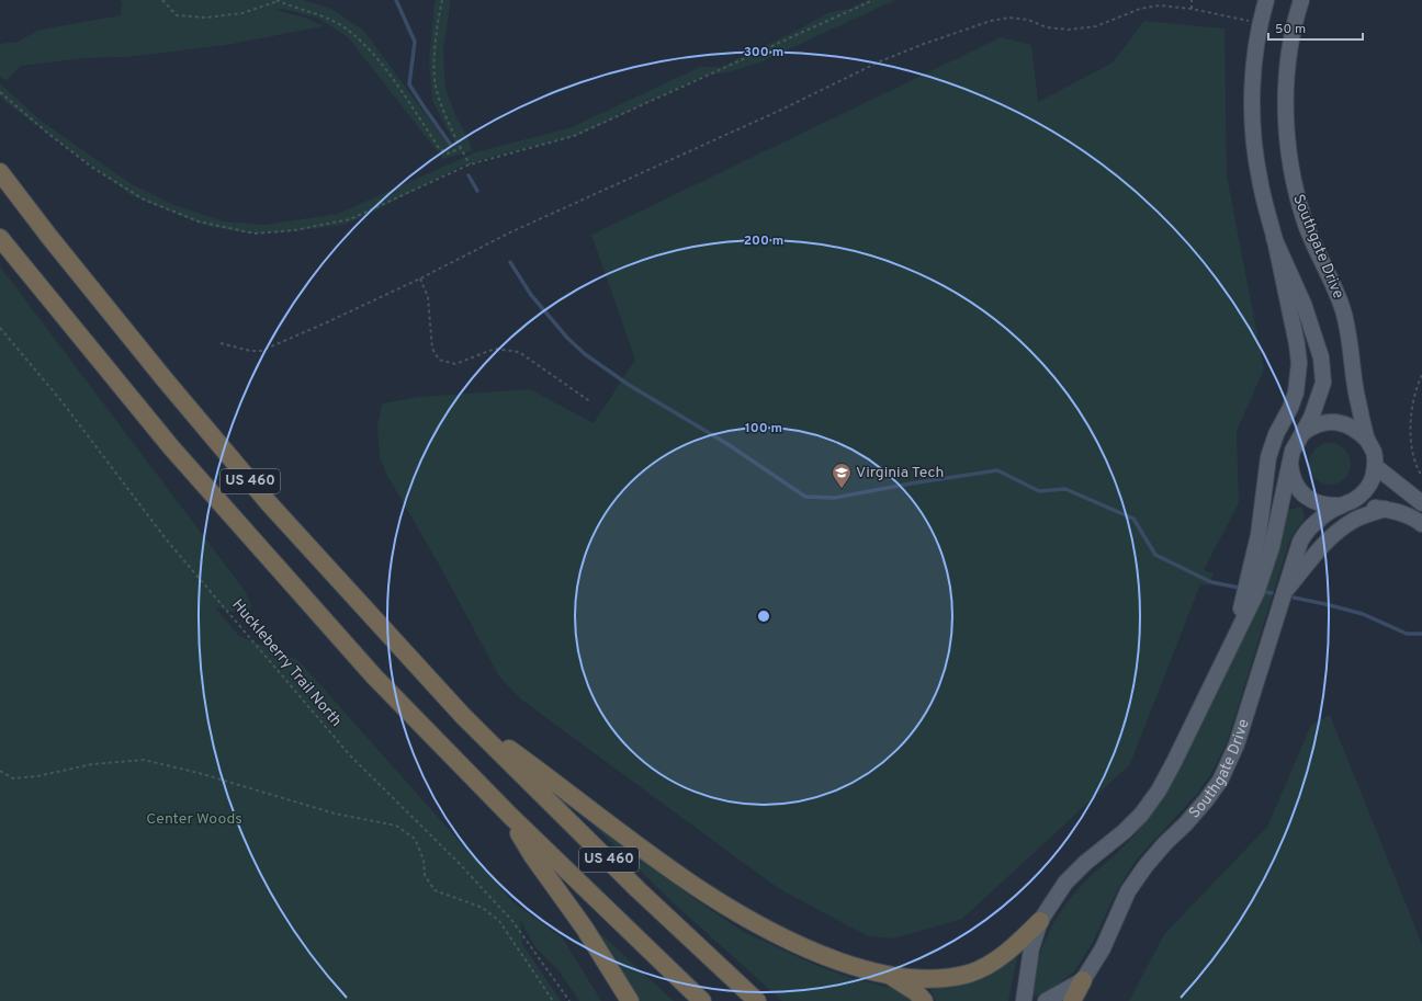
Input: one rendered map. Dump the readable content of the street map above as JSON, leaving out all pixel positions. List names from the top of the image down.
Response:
{
  "streets": {
    "highway": ["US 460"],
    "main road": ["Southgate Drive"],
    "path": ["Huckleberry Trail North"]
  },
  "parks": ["Center Woods"],
  "places": {
    "school or university": ["Virginia Tech"]
  },
  "scale_bar": "50 m",
  "rings": ["300 m", "200 m", "100 m"]
}
